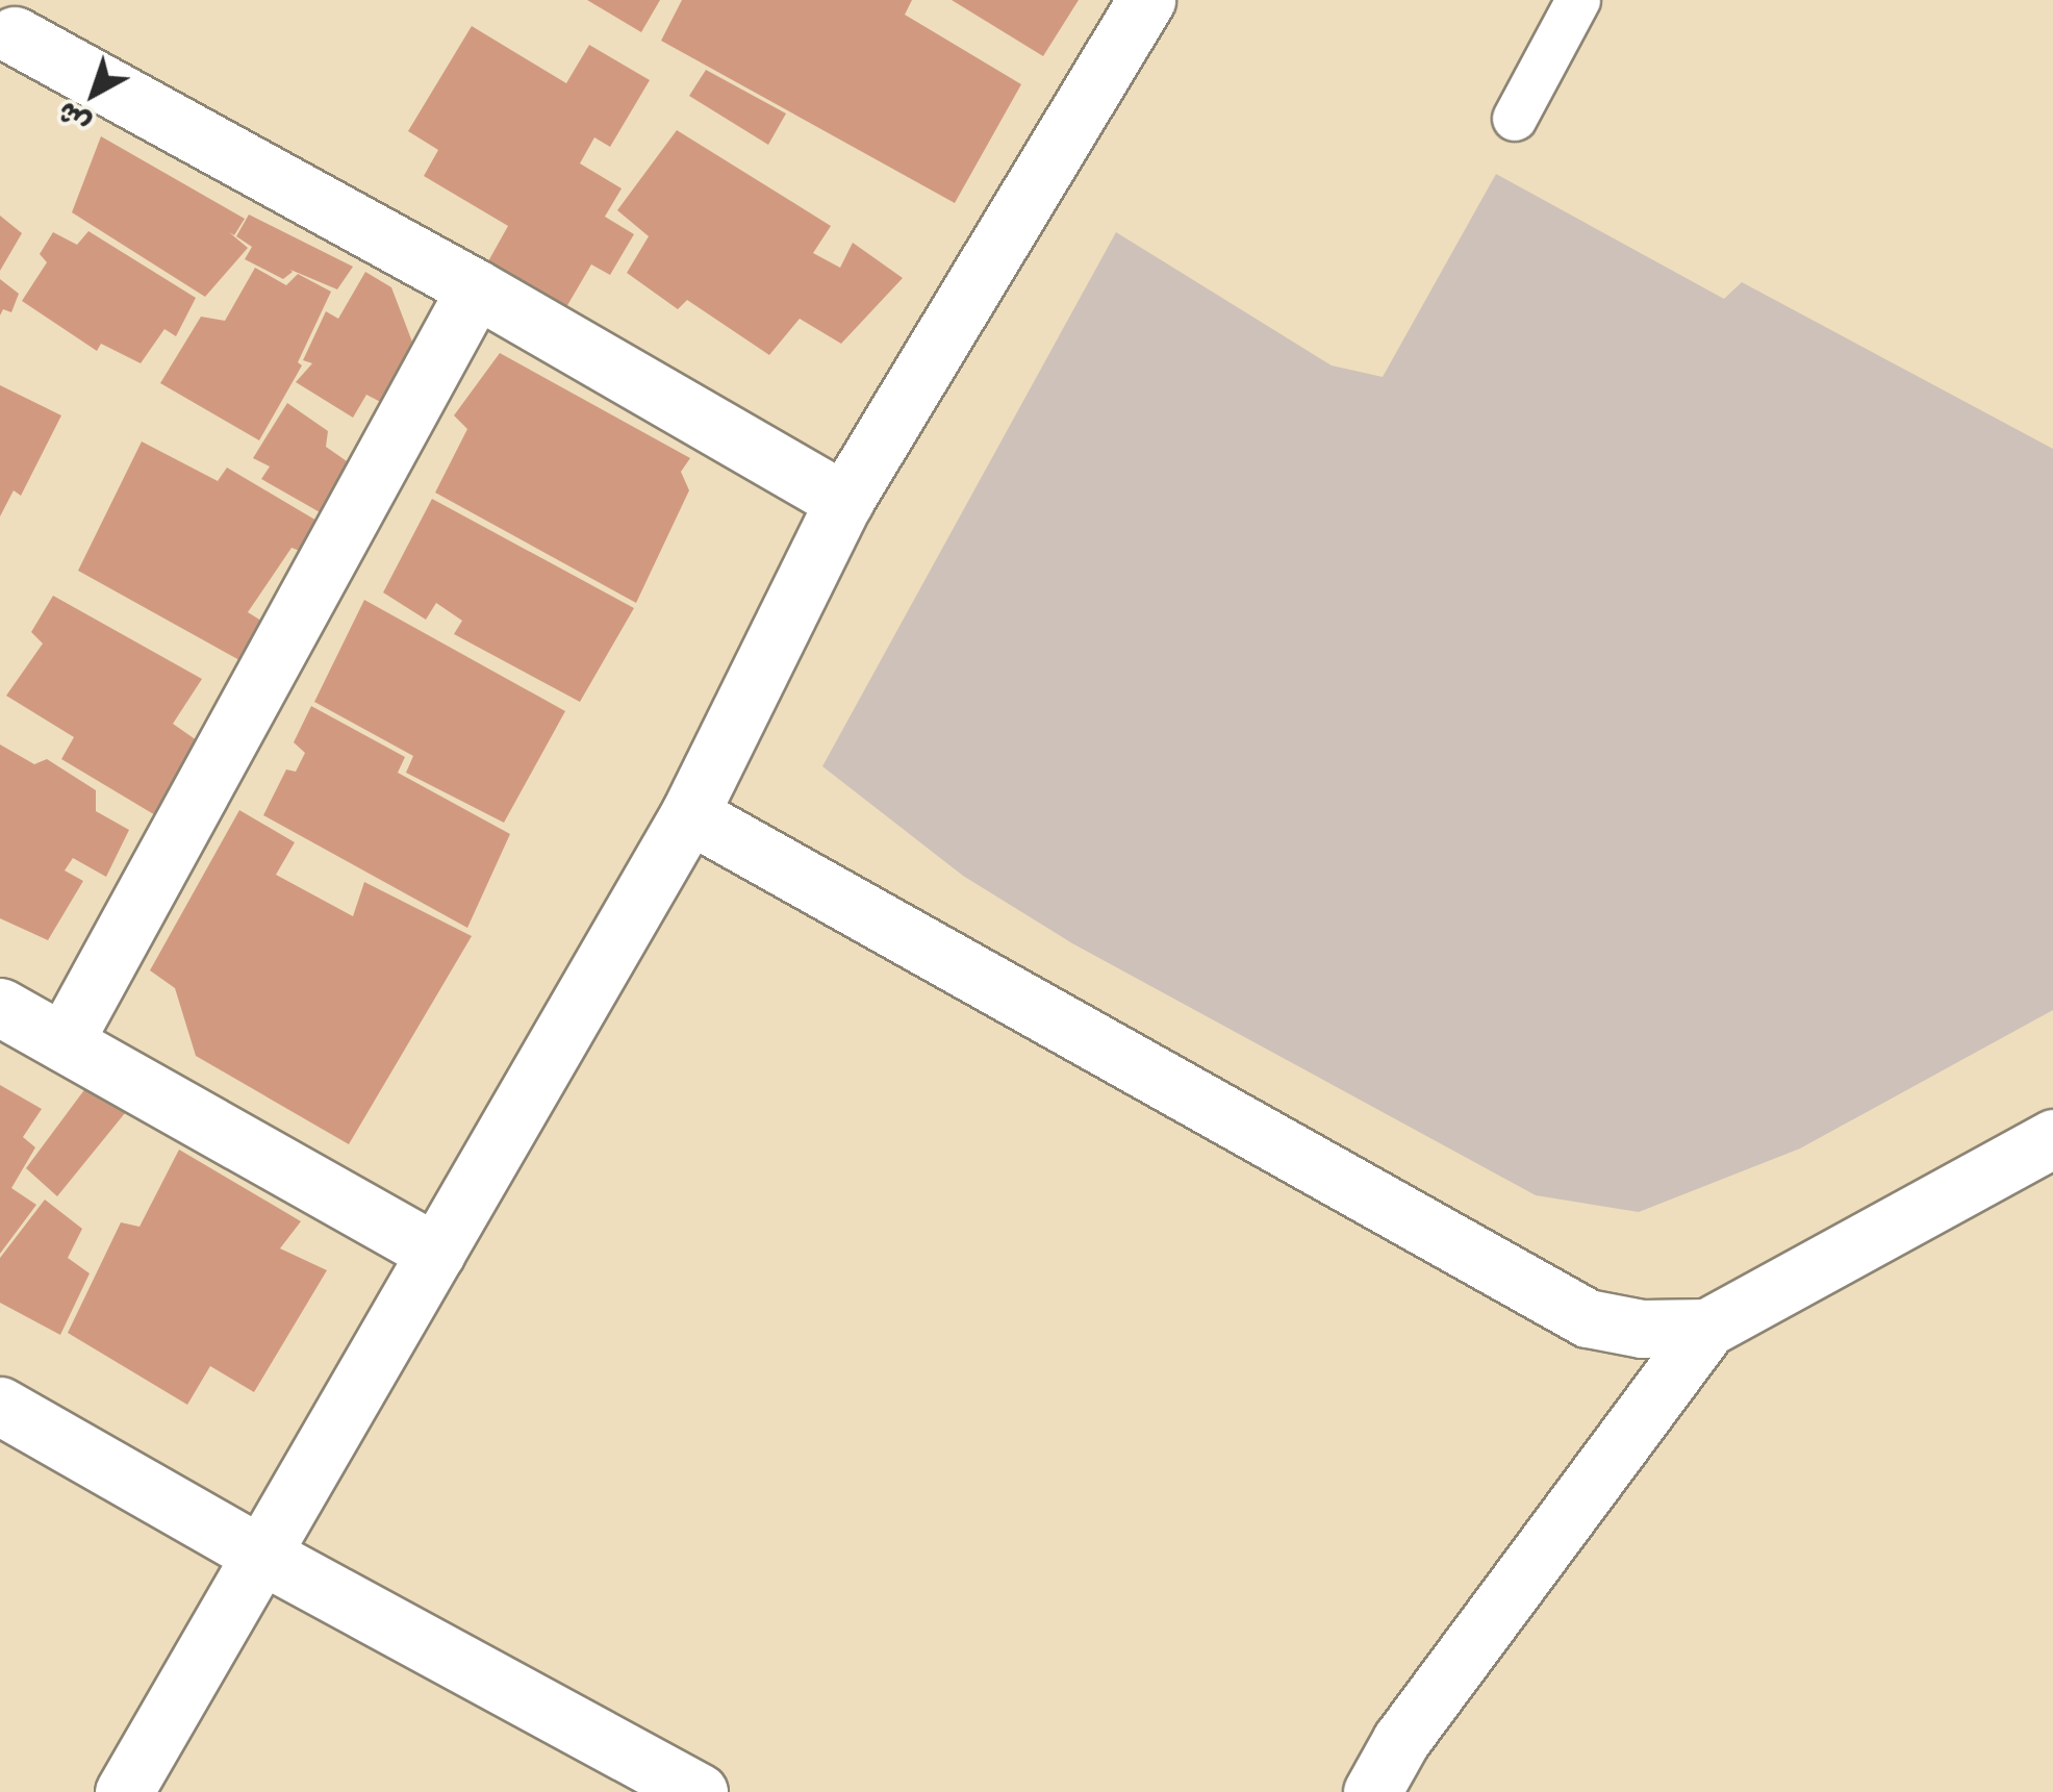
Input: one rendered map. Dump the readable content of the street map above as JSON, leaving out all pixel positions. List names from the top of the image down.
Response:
{
  "north": "bottom left"
}
